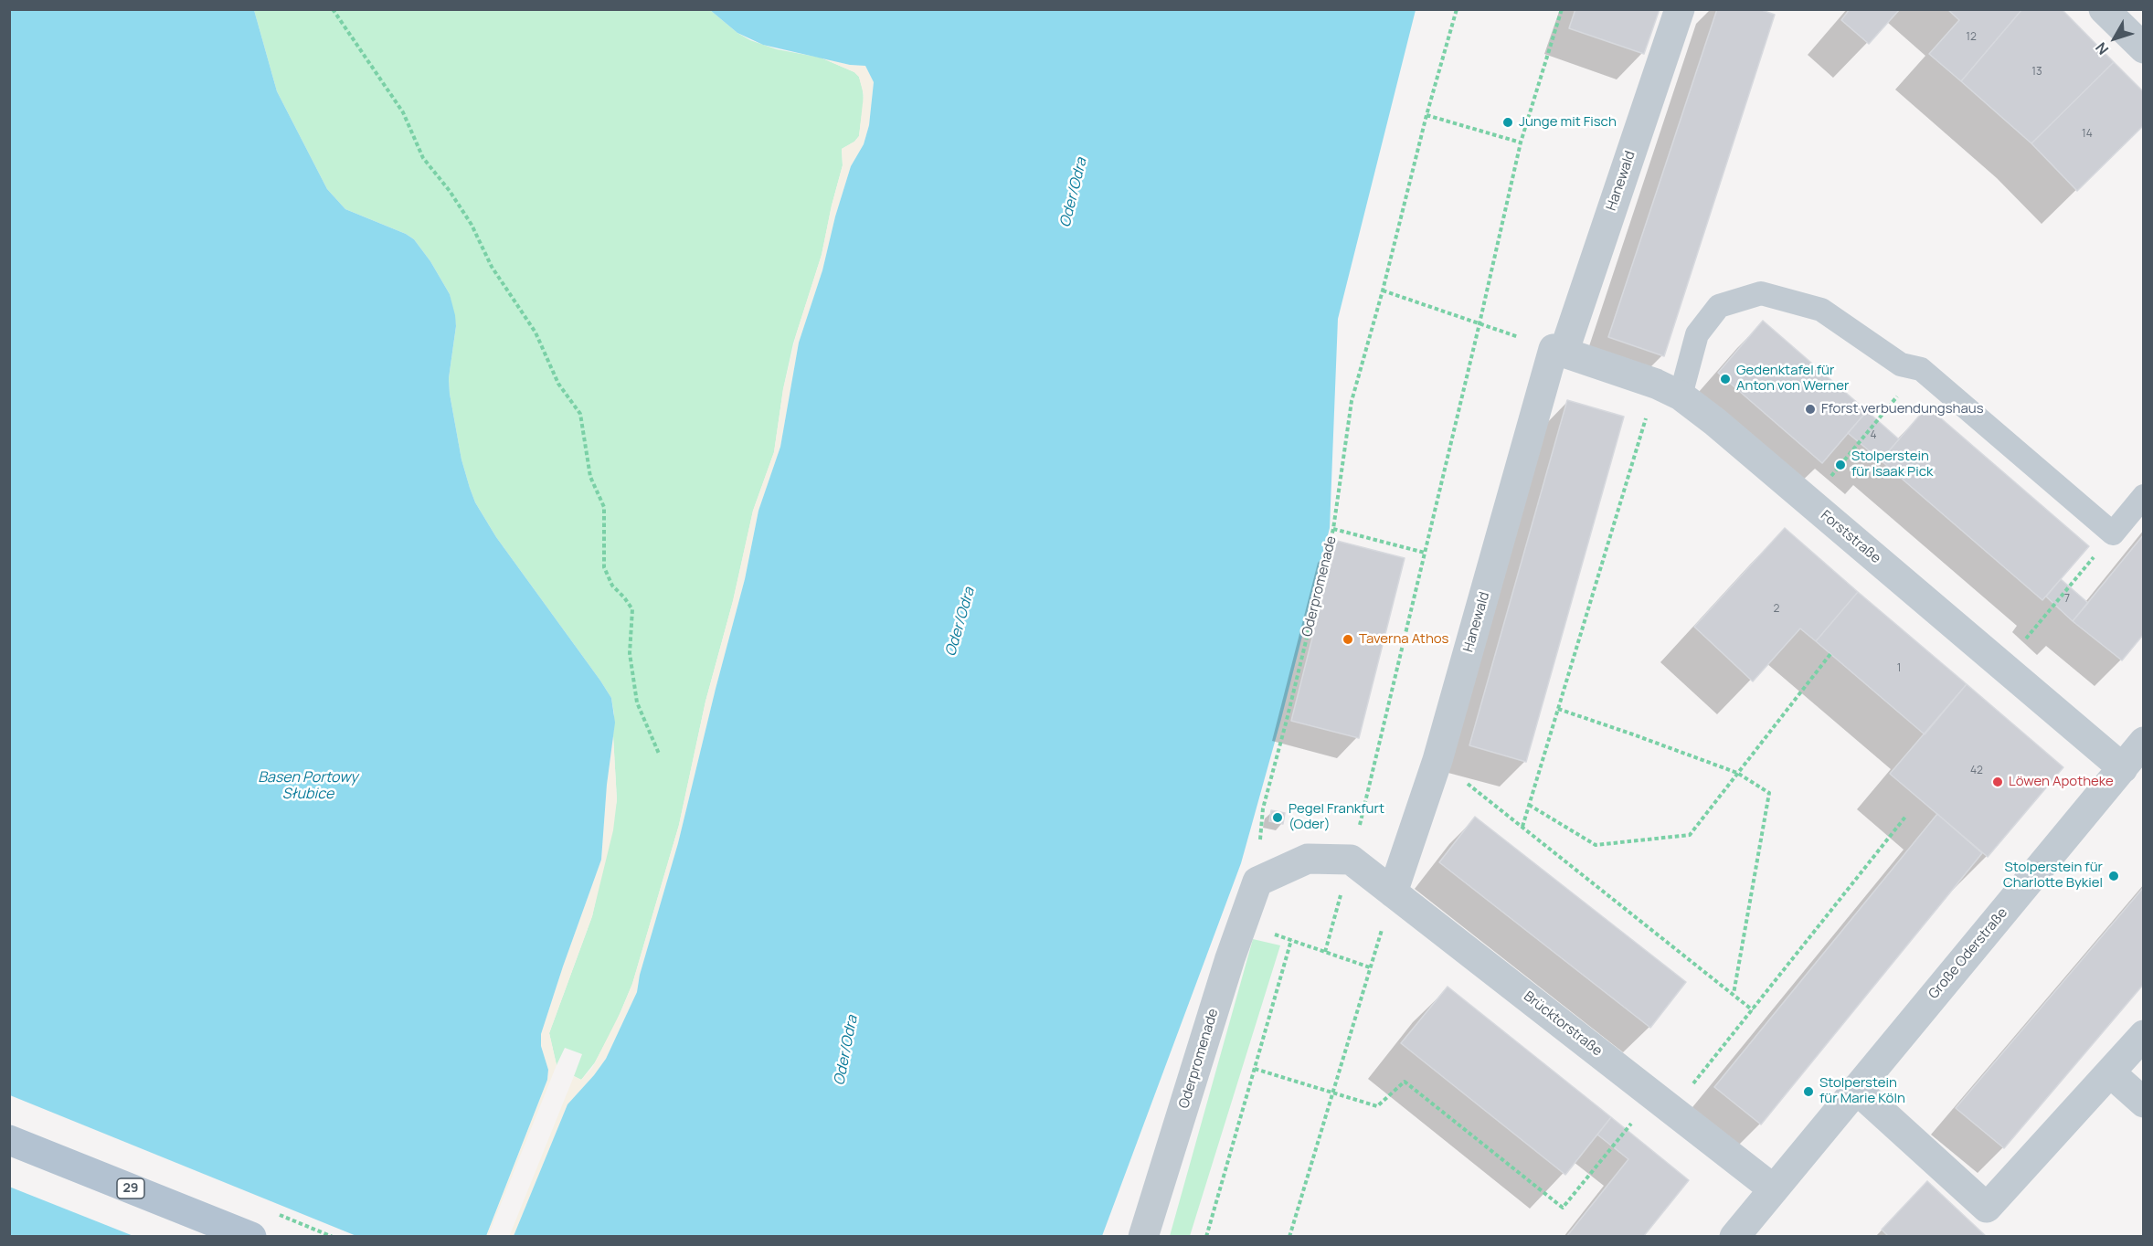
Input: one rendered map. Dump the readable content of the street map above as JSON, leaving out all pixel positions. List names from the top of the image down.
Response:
{
  "streets": {
    "main road": ["29"],
    "street": [
      "Hanewald",
      "Forststraße",
      "Oderpromenade",
      "Große Oderstraße",
      "Brücktorstraße"
    ]
  },
  "crossings": [
    ["Hanewald", "Forststraße"],
    ["Hanewald", "Brücktorstraße"],
    ["Forststraße", "Große Oderstraße"],
    ["Große Oderstraße", "Brücktorstraße"]
  ],
  "water": ["Oder/Odra", "Basen Portowy Słubice"],
  "places": [
    "Junge mit Fisch",
    "Gedenktafel für Anton von Werner",
    "Fforst verbuendungshaus",
    "Stolperstein für Isaak Pick",
    "Taverna Athos",
    "Löwen Apotheke",
    "Pegel Frankfurt (Oder)",
    "Stolperstein für Charlotte Bykiel",
    "Stolperstein für Marie Köln"
  ],
  "house_numbers": [
    "12",
    "13",
    "14",
    "4",
    "7",
    "2",
    "1",
    "42"
  ],
  "north": "bottom left"
}
